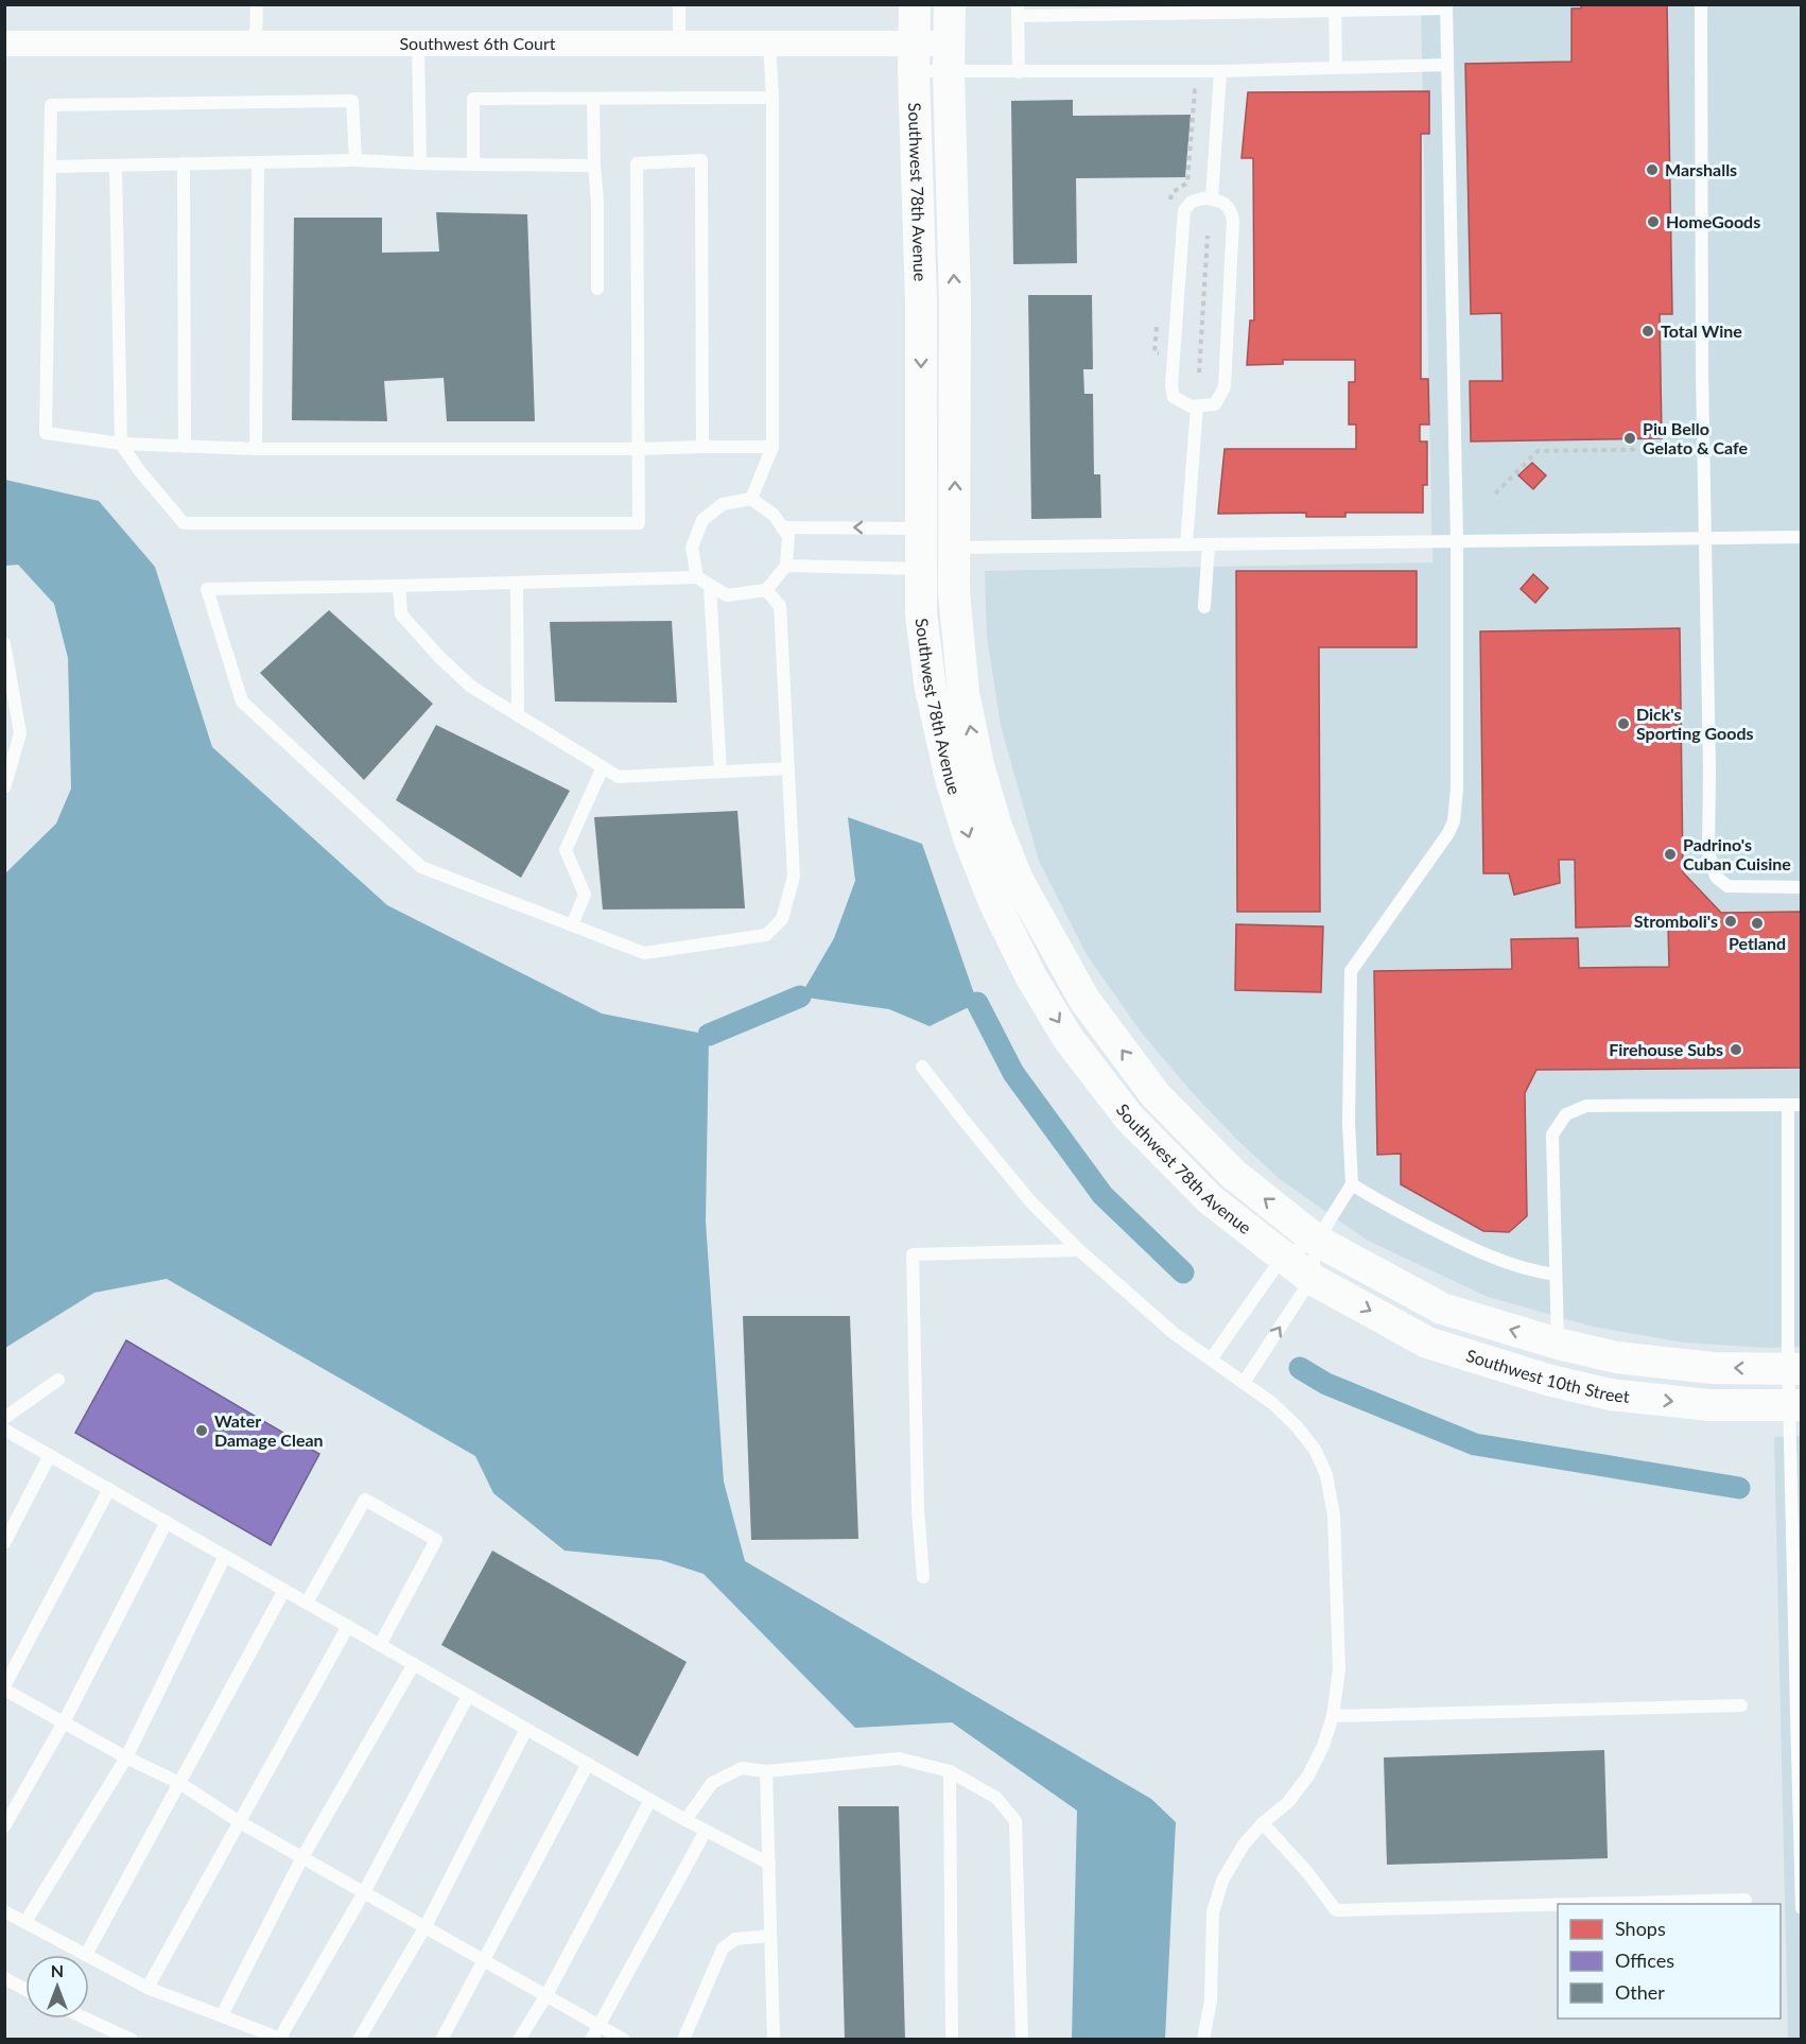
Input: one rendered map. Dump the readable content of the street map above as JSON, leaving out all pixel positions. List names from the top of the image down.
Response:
{
  "streets": {
    "street": ["Southwest 6th Court", "Southwest 78th Avenue", "Southwest 10th Street"]
  },
  "crossings": [
    ["Southwest 6th Court", "Southwest 78th Avenue"],
    ["Southwest 78th Avenue", "Southwest 10th Street"]
  ],
  "places": [
    "Marshalls",
    "HomeGoods",
    "Total Wine",
    "Piu Bello Gelato & Cafe",
    "Dick's Sporting Goods",
    "Padrino's Cuban Cuisine",
    "Stromboli's",
    "Petland",
    "Firehouse Subs",
    "Water Damage Clean"
  ],
  "legend": ["Shops", "Offices", "Other"],
  "north": "top"
}
